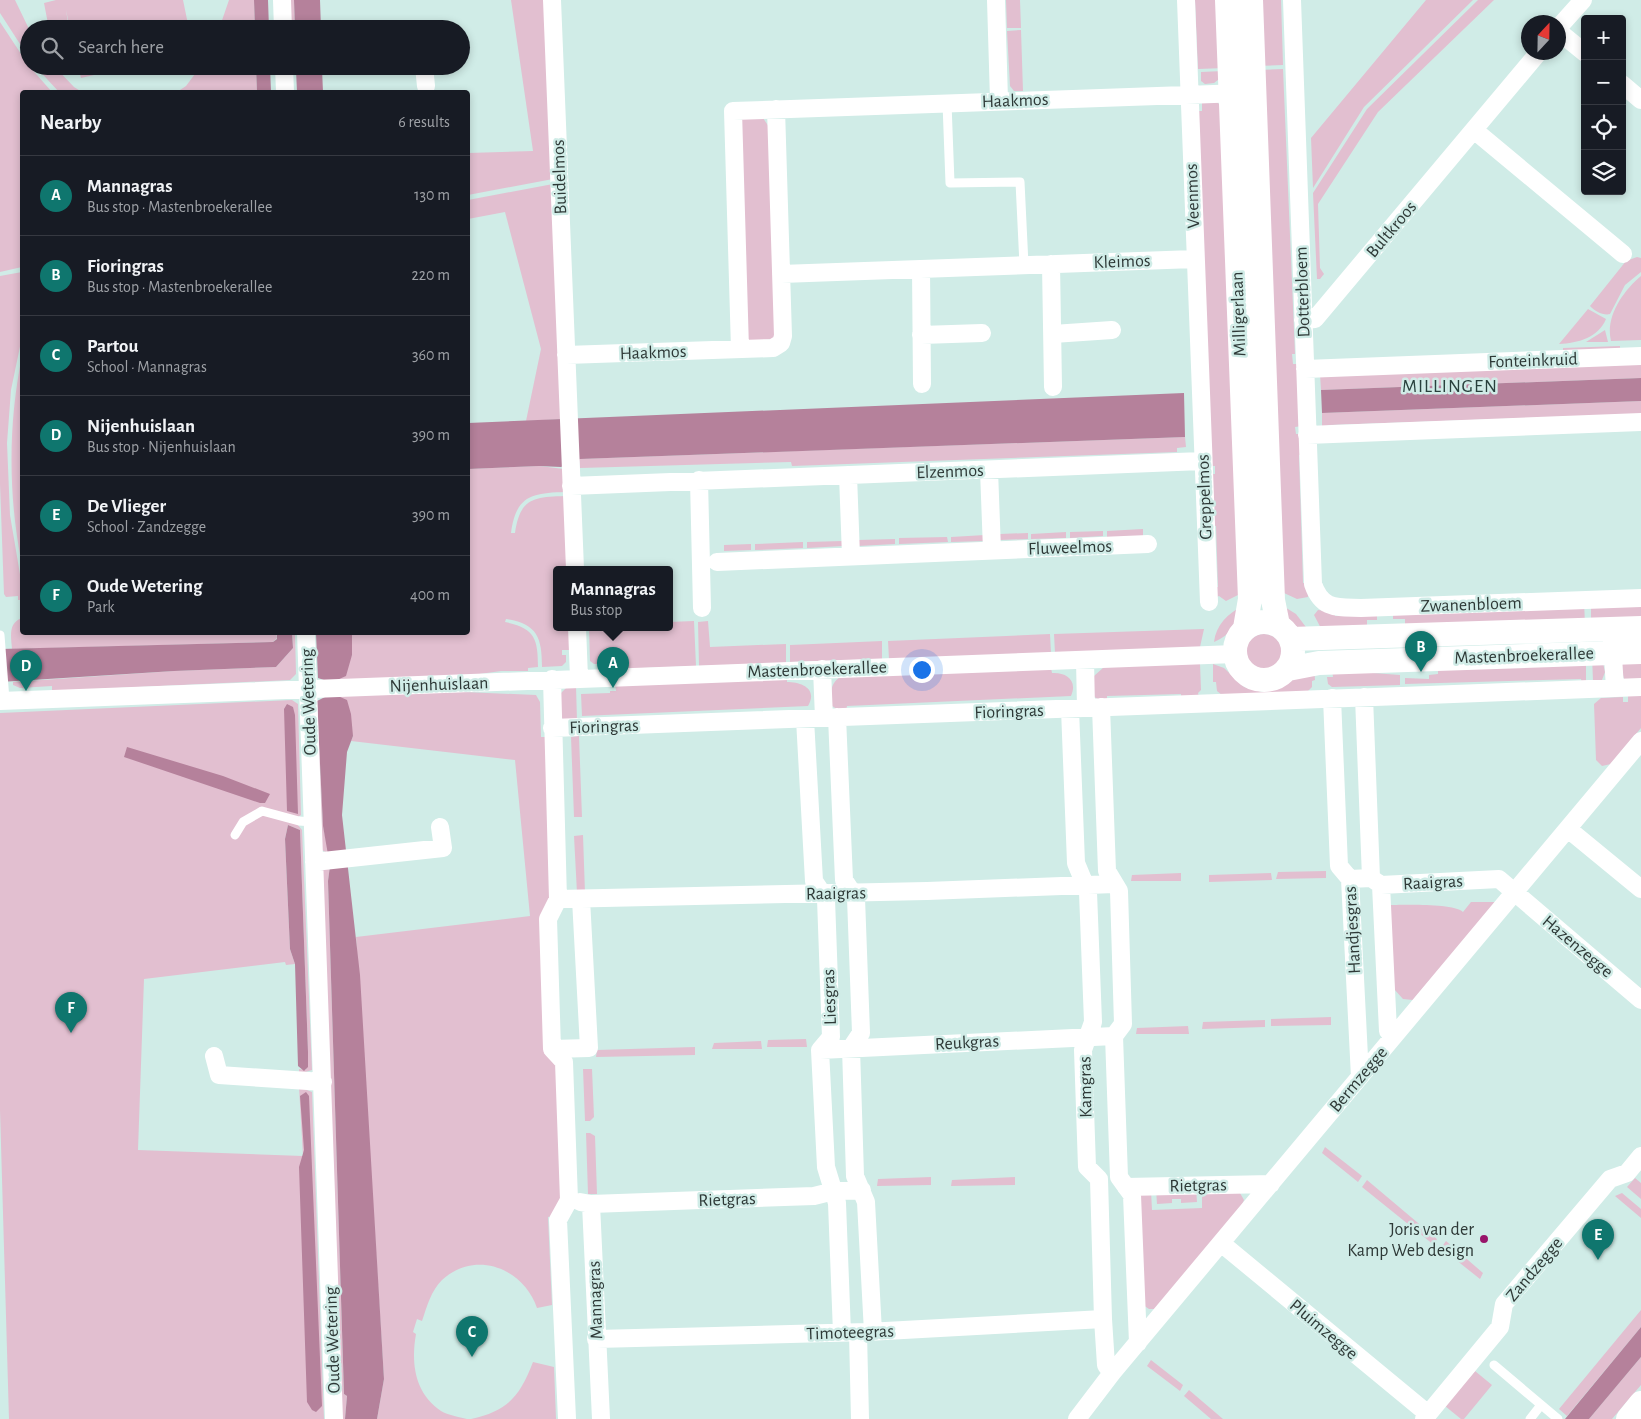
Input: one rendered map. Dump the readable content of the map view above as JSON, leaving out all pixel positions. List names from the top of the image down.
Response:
{
  "streets": {
    "main road": ["Milligerlaan", "Mastenbroekerallee"],
    "street": [
      "Haakmos",
      "Buidelmos",
      "Veenmos",
      "Bultkroos",
      "Kleimos",
      "Dotterbloem",
      "Fonteinkruid",
      "Elzenmos",
      "Greppelmos",
      "Fluweelmos",
      "Zwanenbloem",
      "Nijenhuislaan",
      "Oude Wetering",
      "Fioringras",
      "Raaigras",
      "Handjesgras",
      "Hazenzegge",
      "Liesgras",
      "Reukgras",
      "Bermzegge",
      "Kamgras",
      "Rietgras",
      "Zandzegge",
      "Mannagras",
      "Pluimzegge",
      "Timoteegras"
    ]
  },
  "crossings": [
    ["Haakmos", "Buidelmos"],
    ["Haakmos", "Veenmos"],
    ["Haakmos", "Kleimos"],
    ["Haakmos", "Milligerlaan"],
    ["Veenmos", "Kleimos"],
    ["Veenmos", "Greppelmos"],
    ["Bultkroos", "Dotterbloem"],
    ["Dotterbloem", "Fonteinkruid"],
    ["Dotterbloem", "Zwanenbloem"],
    ["Milligerlaan", "Mastenbroekerallee"],
    ["Elzenmos", "Greppelmos"],
    ["Mastenbroekerallee", "Nijenhuislaan"],
    ["Mastenbroekerallee", "Liesgras"],
    ["Mastenbroekerallee", "Kamgras"],
    ["Nijenhuislaan", "Oude Wetering"],
    ["Nijenhuislaan", "Mannagras"],
    ["Fioringras", "Handjesgras"],
    ["Fioringras", "Liesgras"],
    ["Fioringras", "Kamgras"],
    ["Fioringras", "Mannagras"],
    ["Raaigras", "Handjesgras"],
    ["Raaigras", "Hazenzegge"],
    ["Raaigras", "Liesgras"],
    ["Raaigras", "Bermzegge"],
    ["Raaigras", "Kamgras"],
    ["Raaigras", "Mannagras"],
    ["Handjesgras", "Bermzegge"],
    ["Hazenzegge", "Bermzegge"],
    ["Liesgras", "Reukgras"],
    ["Liesgras", "Rietgras"],
    ["Liesgras", "Timoteegras"],
    ["Reukgras", "Kamgras"],
    ["Bermzegge", "Kamgras"],
    ["Bermzegge", "Rietgras"],
    ["Bermzegge", "Pluimzegge"],
    ["Kamgras", "Rietgras"],
    ["Kamgras", "Timoteegras"],
    ["Rietgras", "Mannagras"],
    ["Zandzegge", "Pluimzegge"],
    ["Mannagras", "Timoteegras"]
  ],
  "districts": ["MILLINGEN"],
  "places": ["Joris van der Kamp Web design"],
  "north": "top",
  "page": {
    "map_buttons": ["+", "−"],
    "search": "Search here",
    "heading": ["Nearby", "6 results"],
    "list": [
      {
        "mark": "A",
        "name": "Mannagras",
        "note": "Bus stop · Mastenbroekerallee",
        "value": "130 m"
      },
      {
        "mark": "B",
        "name": "Fioringras",
        "note": "Bus stop · Mastenbroekerallee",
        "value": "220 m"
      },
      {
        "mark": "C",
        "name": "Partou",
        "note": "School · Mannagras",
        "value": "360 m"
      },
      {
        "mark": "D",
        "name": "Nijenhuislaan",
        "note": "Bus stop · Nijenhuislaan",
        "value": "390 m"
      },
      {
        "mark": "E",
        "name": "De Vlieger",
        "note": "School · Zandzegge",
        "value": "390 m"
      },
      {
        "mark": "F",
        "name": "Oude Wetering",
        "note": "Park",
        "value": "400 m"
      }
    ],
    "popup": ["Mannagras", "Bus stop"],
    "pins": [
      "B",
      "A",
      "D",
      "F",
      "E",
      "C"
    ]
  }
}
